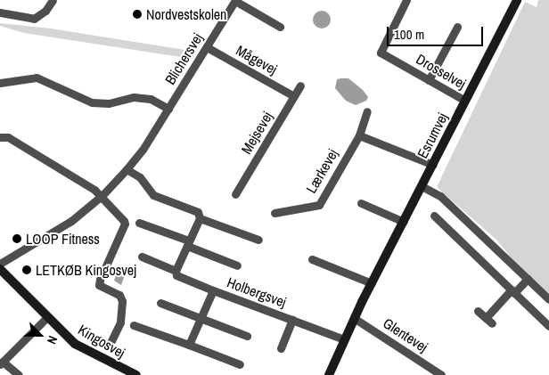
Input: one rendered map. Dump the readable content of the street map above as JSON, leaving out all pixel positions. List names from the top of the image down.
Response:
{
  "streets": {
    "main road": ["Esrumvej", "Kingosvej"],
    "street": [
      "Blichersvej",
      "Mågevej",
      "Drosselvej",
      "Mejsevej",
      "Lærkevej",
      "Holbergsvej",
      "Glentevej"
    ]
  },
  "crossings": [
    ["Blichersvej", "Mågevej"],
    ["Mågevej", "Mejsevej"],
    ["Drosselvej", "Esrumvej"],
    ["Esrumvej", "Holbergsvej"],
    ["Esrumvej", "Glentevej"]
  ],
  "places": ["Nordvestskolen", "LOOP Fitness", "LETKØB Kingosvej"],
  "scale_bar": "100 m",
  "north": "bottom right"
}
